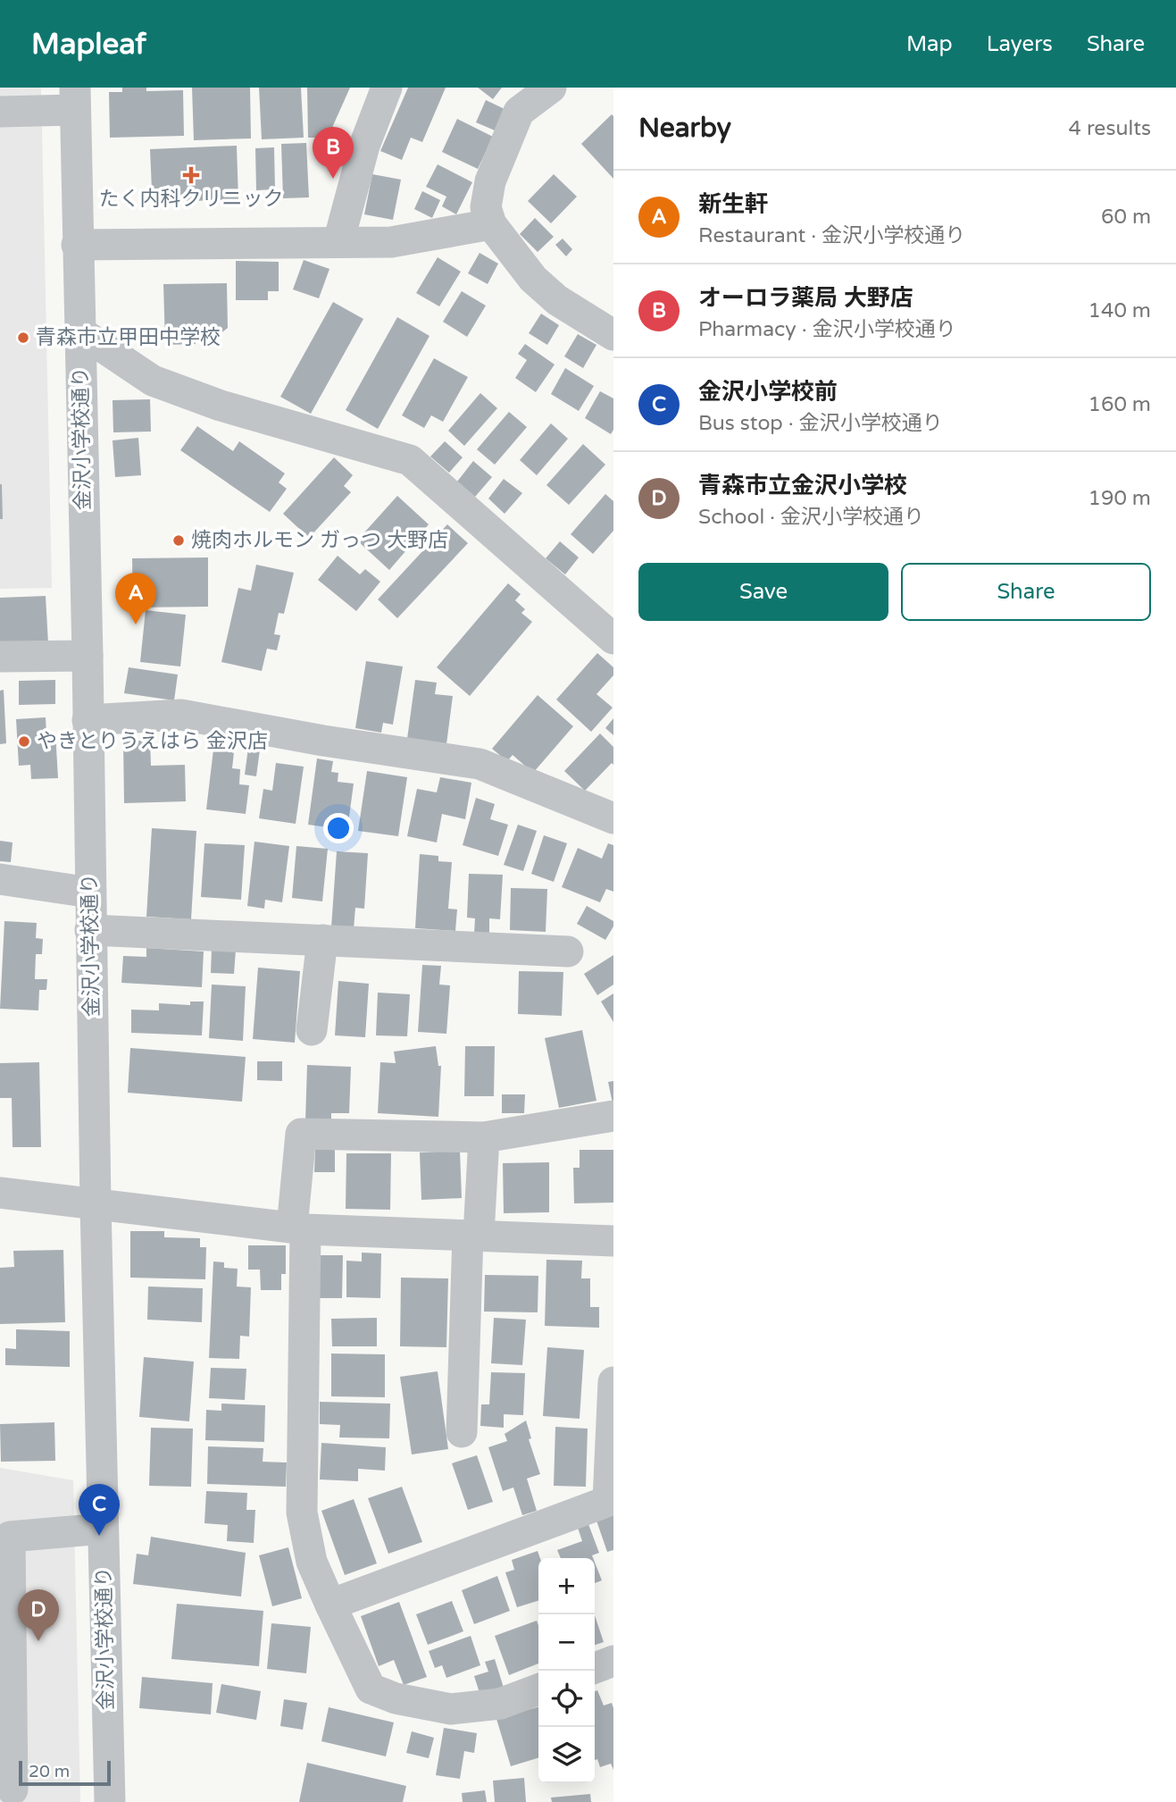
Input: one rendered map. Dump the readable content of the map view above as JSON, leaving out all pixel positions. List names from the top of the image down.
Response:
{
  "streets": {
    "street": ["金沢小学校通り"]
  },
  "places": {
    "health": ["たく内科クリニック"],
    "other": ["青森市立甲田中学校", "焼肉ホルモン ガっつ 大野店", "やきとりうえはら 金沢店"]
  },
  "scale_bar": "20 m",
  "page": {
    "header": "Mapleaf",
    "nav": ["Map", "Layers", "Share"],
    "heading": ["Nearby", "4 results"],
    "pins": [
      "B",
      "A",
      "C",
      "D"
    ],
    "list": [
      {
        "mark": "A",
        "name": "新生軒",
        "note": "Restaurant · 金沢小学校通り",
        "value": "60 m"
      },
      {
        "mark": "B",
        "name": "オーロラ薬局 大野店",
        "note": "Pharmacy · 金沢小学校通り",
        "value": "140 m"
      },
      {
        "mark": "C",
        "name": "金沢小学校前",
        "note": "Bus stop · 金沢小学校通り",
        "value": "160 m"
      },
      {
        "mark": "D",
        "name": "青森市立金沢小学校",
        "note": "School · 金沢小学校通り",
        "value": "190 m"
      }
    ],
    "buttons": ["Save", "Share"],
    "map_buttons": ["+", "−"],
    "scale": "20 m"
  }
}
